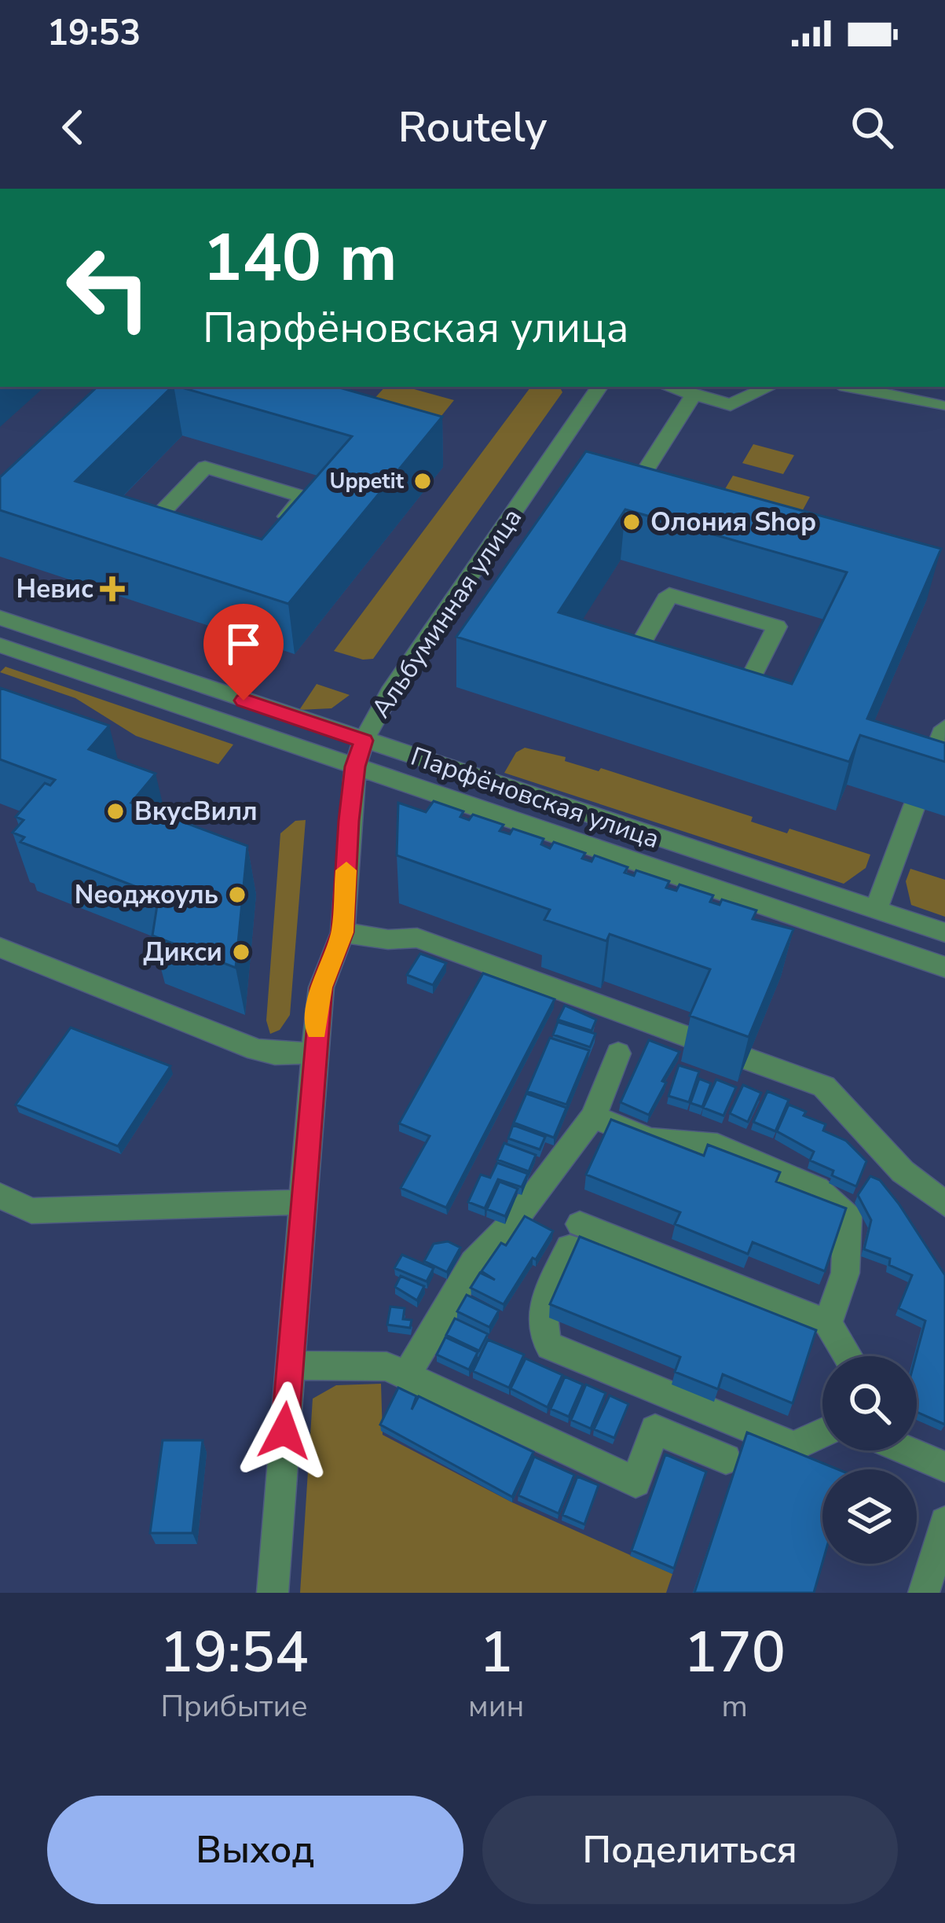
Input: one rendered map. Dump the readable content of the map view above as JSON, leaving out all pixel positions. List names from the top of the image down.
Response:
{
  "streets": {
    "street": ["Альбуминная улица", "Парфёновская улица"]
  },
  "crossings": [
    ["Альбуминная улица", "Парфёновская улица"]
  ],
  "places": {
    "other": [
      "Uppetit",
      "Олония Shop",
      "ВкусВилл",
      "Neoджоуль",
      "Дикси"
    ],
    "health": ["Невис"]
  },
  "page": {
    "status": "19:53",
    "header": "Routely",
    "turn": ["140 m", "Парфёновская улица"],
    "eta": [
      "19:54",
      "Прибытие",
      "1",
      "мин",
      "170",
      "m"
    ],
    "buttons": ["Выход", "Поделиться"]
  }
}
